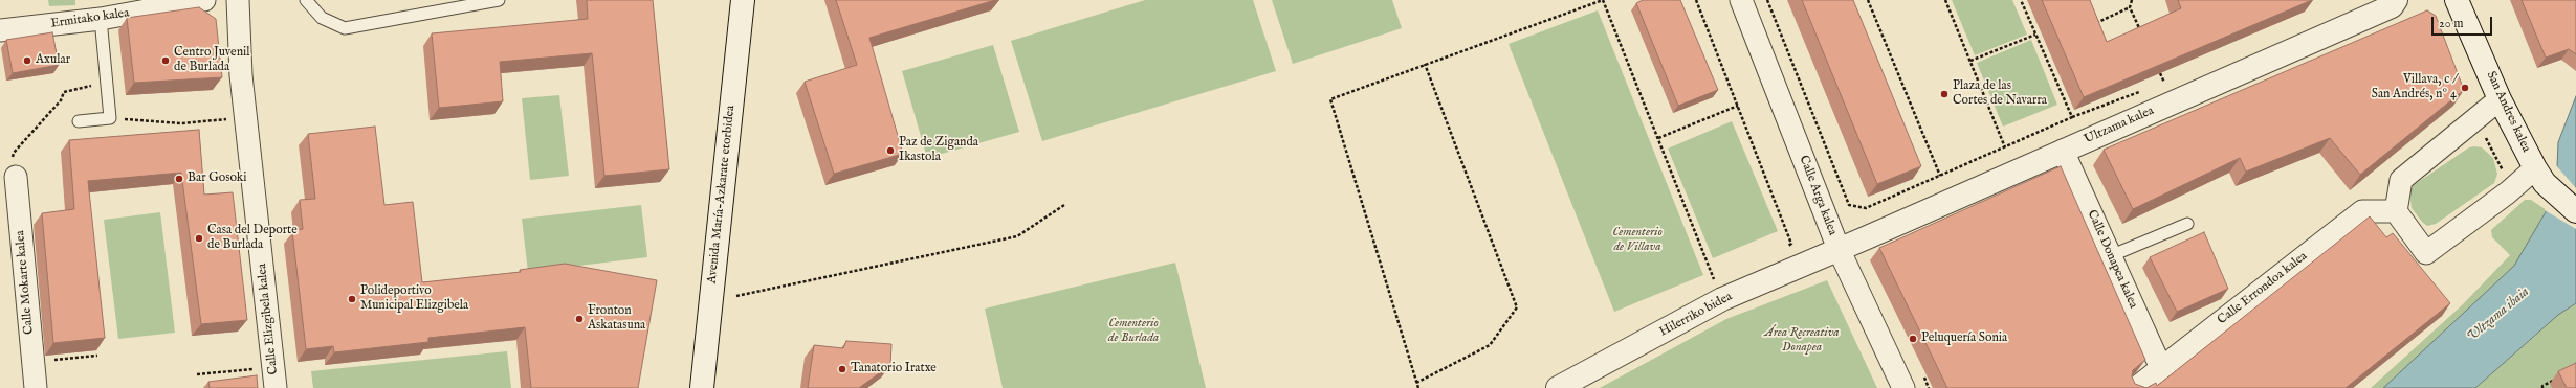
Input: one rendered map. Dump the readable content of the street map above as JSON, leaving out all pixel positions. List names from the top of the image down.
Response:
{
  "streets": {
    "street": [
      "Ermitako kalea",
      "San Andres kalea",
      "Ultzama kalea",
      "Avenida María-Azkarate etorbidea",
      "Calle Arga kalea",
      "Calle Donapea kalea",
      "Calle Mokarte kalea",
      "Calle Errondoa kalea",
      "Hilerriko bidea",
      "Calle Elizgibela kalea"
    ]
  },
  "crossings": [
    ["Ultzama kalea", "Calle Arga kalea"],
    ["Ultzama kalea", "Calle Donapea kalea"],
    ["Ultzama kalea", "Hilerriko bidea"],
    ["Calle Arga kalea", "Hilerriko bidea"],
    ["Calle Donapea kalea", "Calle Errondoa kalea"]
  ],
  "water": ["Ultzama ibaia"],
  "parks": ["Cementerio de Villava", "Cementerio de Burlada", "Área Recreativa Donapea"],
  "places": [
    "Axular",
    "Centro Juvenil de Burlada",
    "Villava, c / San Andrés, nº 4",
    "Plaza de las Cortes de Navarra",
    "Paz de Ziganda Ikastola",
    "Bar Gosoki",
    "Casa del Deporte de Burlada",
    "Polideportivo Municipal Elizgibela",
    "Fronton Askatasuna",
    "Peluquería Sonia",
    "Tanatorio Iratxe"
  ],
  "scale_bar": "20 m"
}
